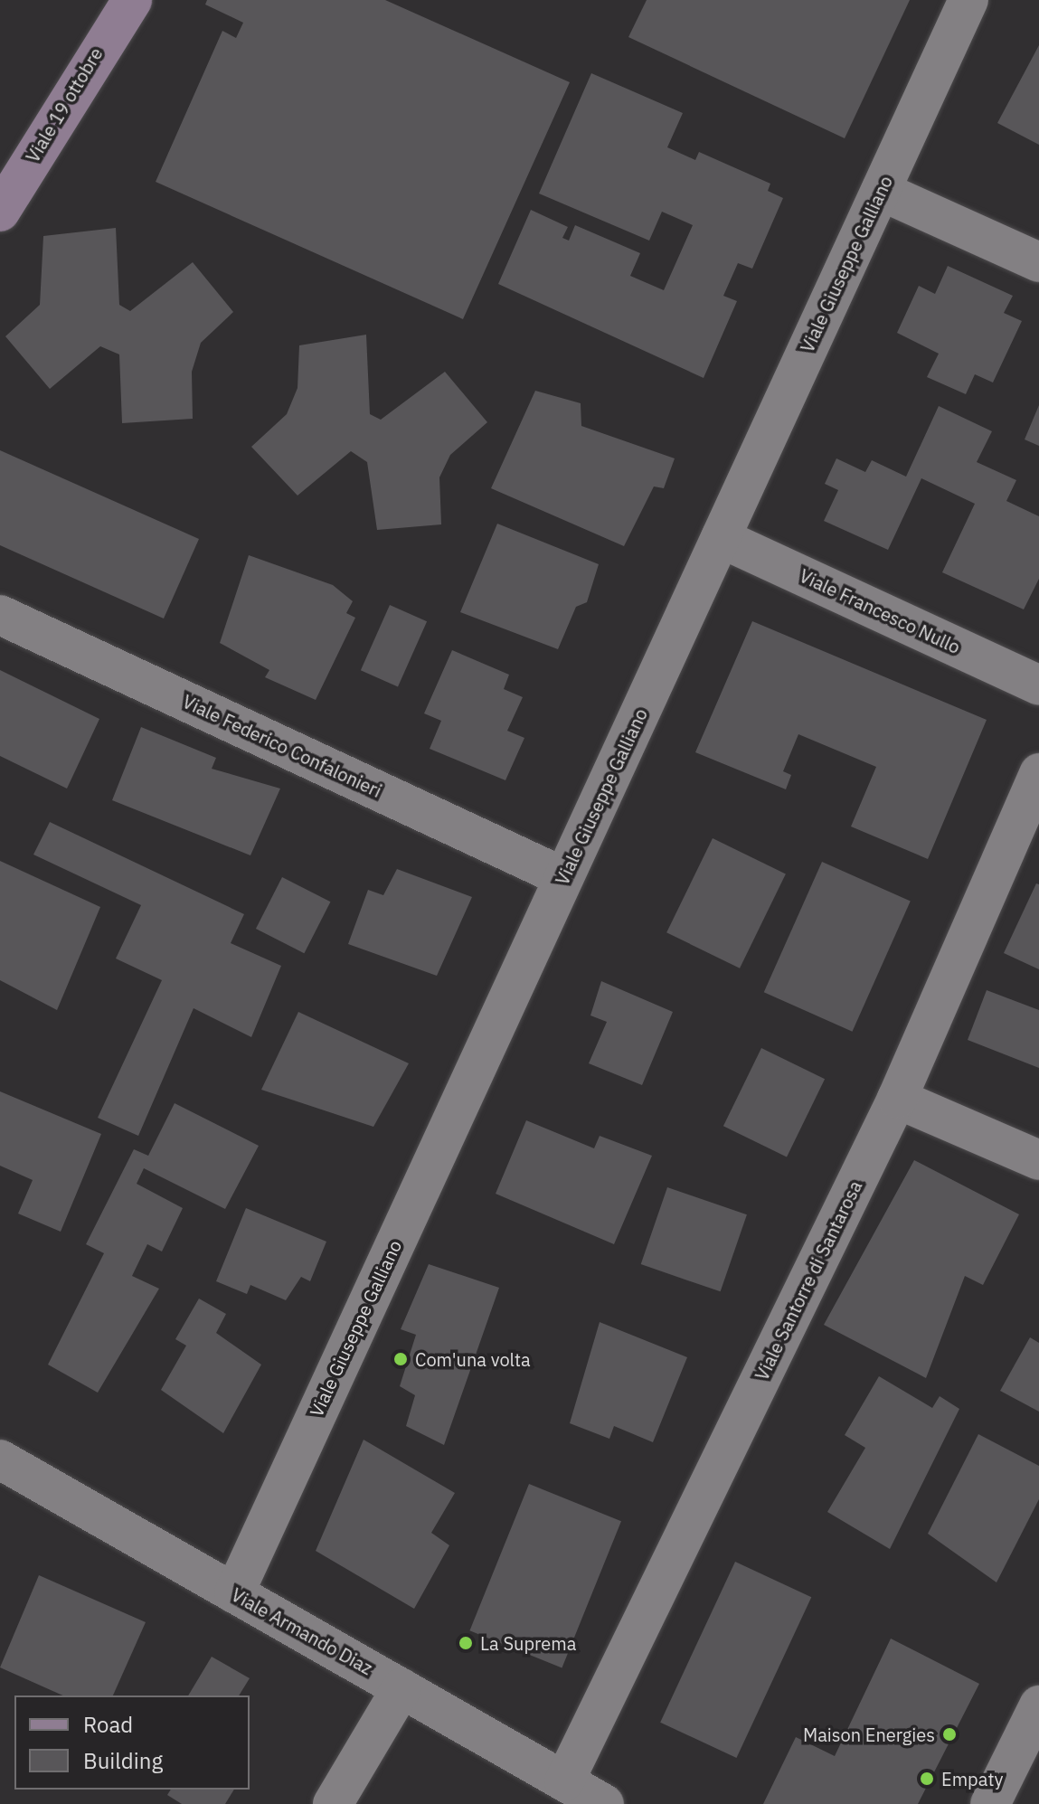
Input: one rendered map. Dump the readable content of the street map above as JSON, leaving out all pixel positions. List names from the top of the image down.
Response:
{
  "streets": {
    "street": [
      "Viale 19 ottobre",
      "Viale Giuseppe Galliano",
      "Viale Francesco Nullo",
      "Viale Federico Confalonieri",
      "Viale Santorre di Santarosa",
      "Viale Armando Diaz"
    ]
  },
  "crossings": [
    ["Viale Giuseppe Galliano", "Viale Francesco Nullo"],
    ["Viale Giuseppe Galliano", "Viale Federico Confalonieri"],
    ["Viale Giuseppe Galliano", "Viale Armando Diaz"],
    ["Viale Santorre di Santarosa", "Viale Armando Diaz"]
  ],
  "places": [
    "Com'una volta",
    "La Suprema",
    "Maison Energies",
    "Empaty"
  ],
  "legend": ["Road", "Building"]
}
